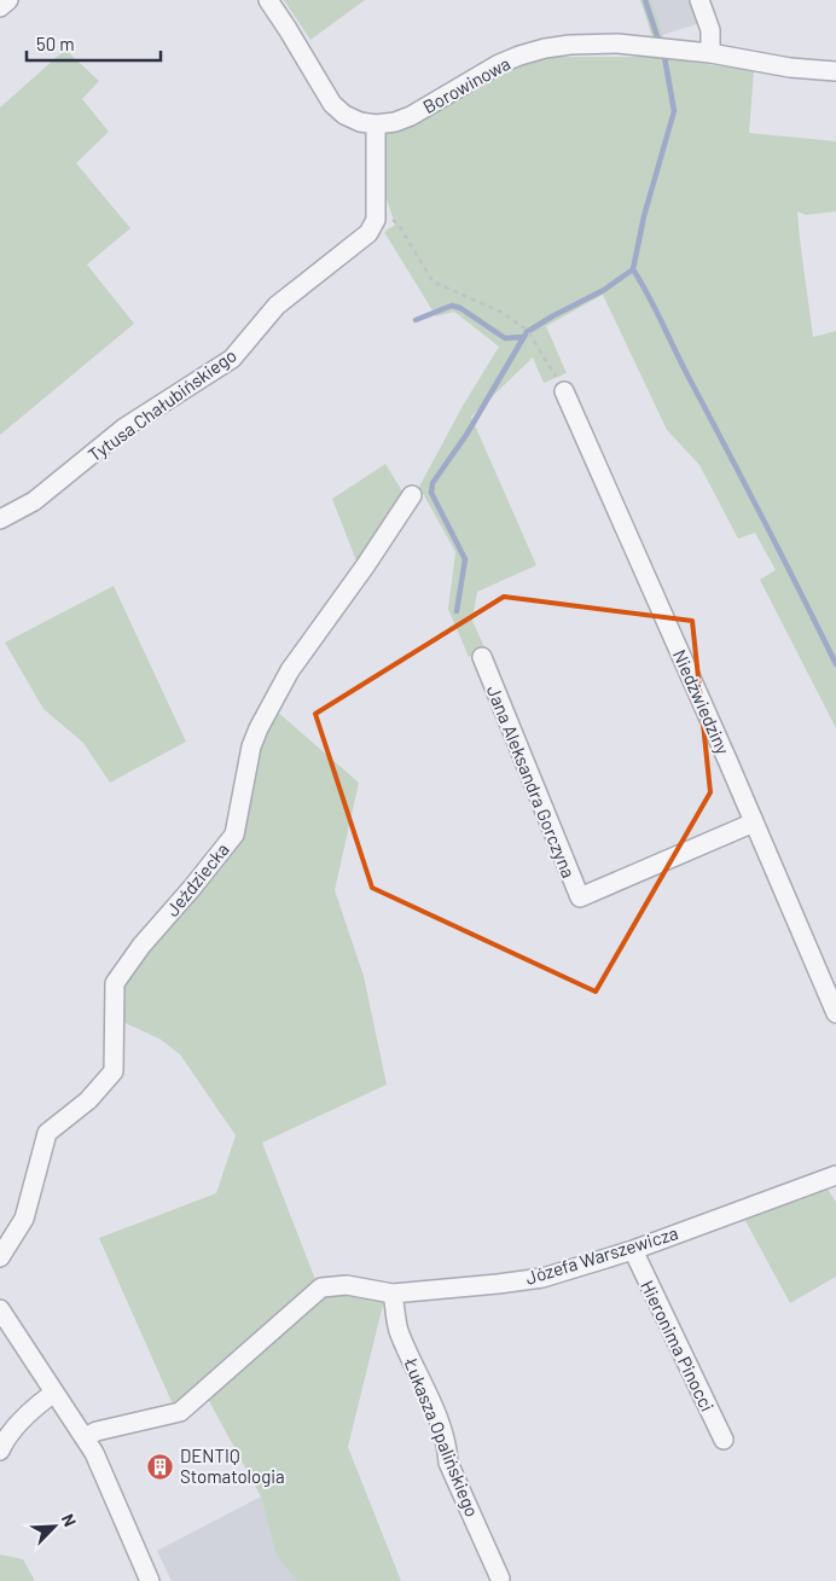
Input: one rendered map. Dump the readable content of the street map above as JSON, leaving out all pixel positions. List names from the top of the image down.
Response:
{
  "streets": {
    "street": [
      "Borowinowa",
      "Tytusa Chałubińskiego",
      "Niedźwiedziny",
      "Jana Aleksandra Gorczyna",
      "Jeździecka",
      "Józefa Warszewicza",
      "Hieronima Pinocci",
      "Łukasza Opalińskiego"
    ]
  },
  "crossings": [
    ["Borowinowa", "Tytusa Chałubińskiego"],
    ["Niedźwiedziny", "Jana Aleksandra Gorczyna"],
    ["Józefa Warszewicza", "Hieronima Pinocci"],
    ["Józefa Warszewicza", "Łukasza Opalińskiego"]
  ],
  "places": {
    "building": ["DENTIQ Stomatologia"]
  },
  "scale_bar": "50 m",
  "north": "top right"
}
